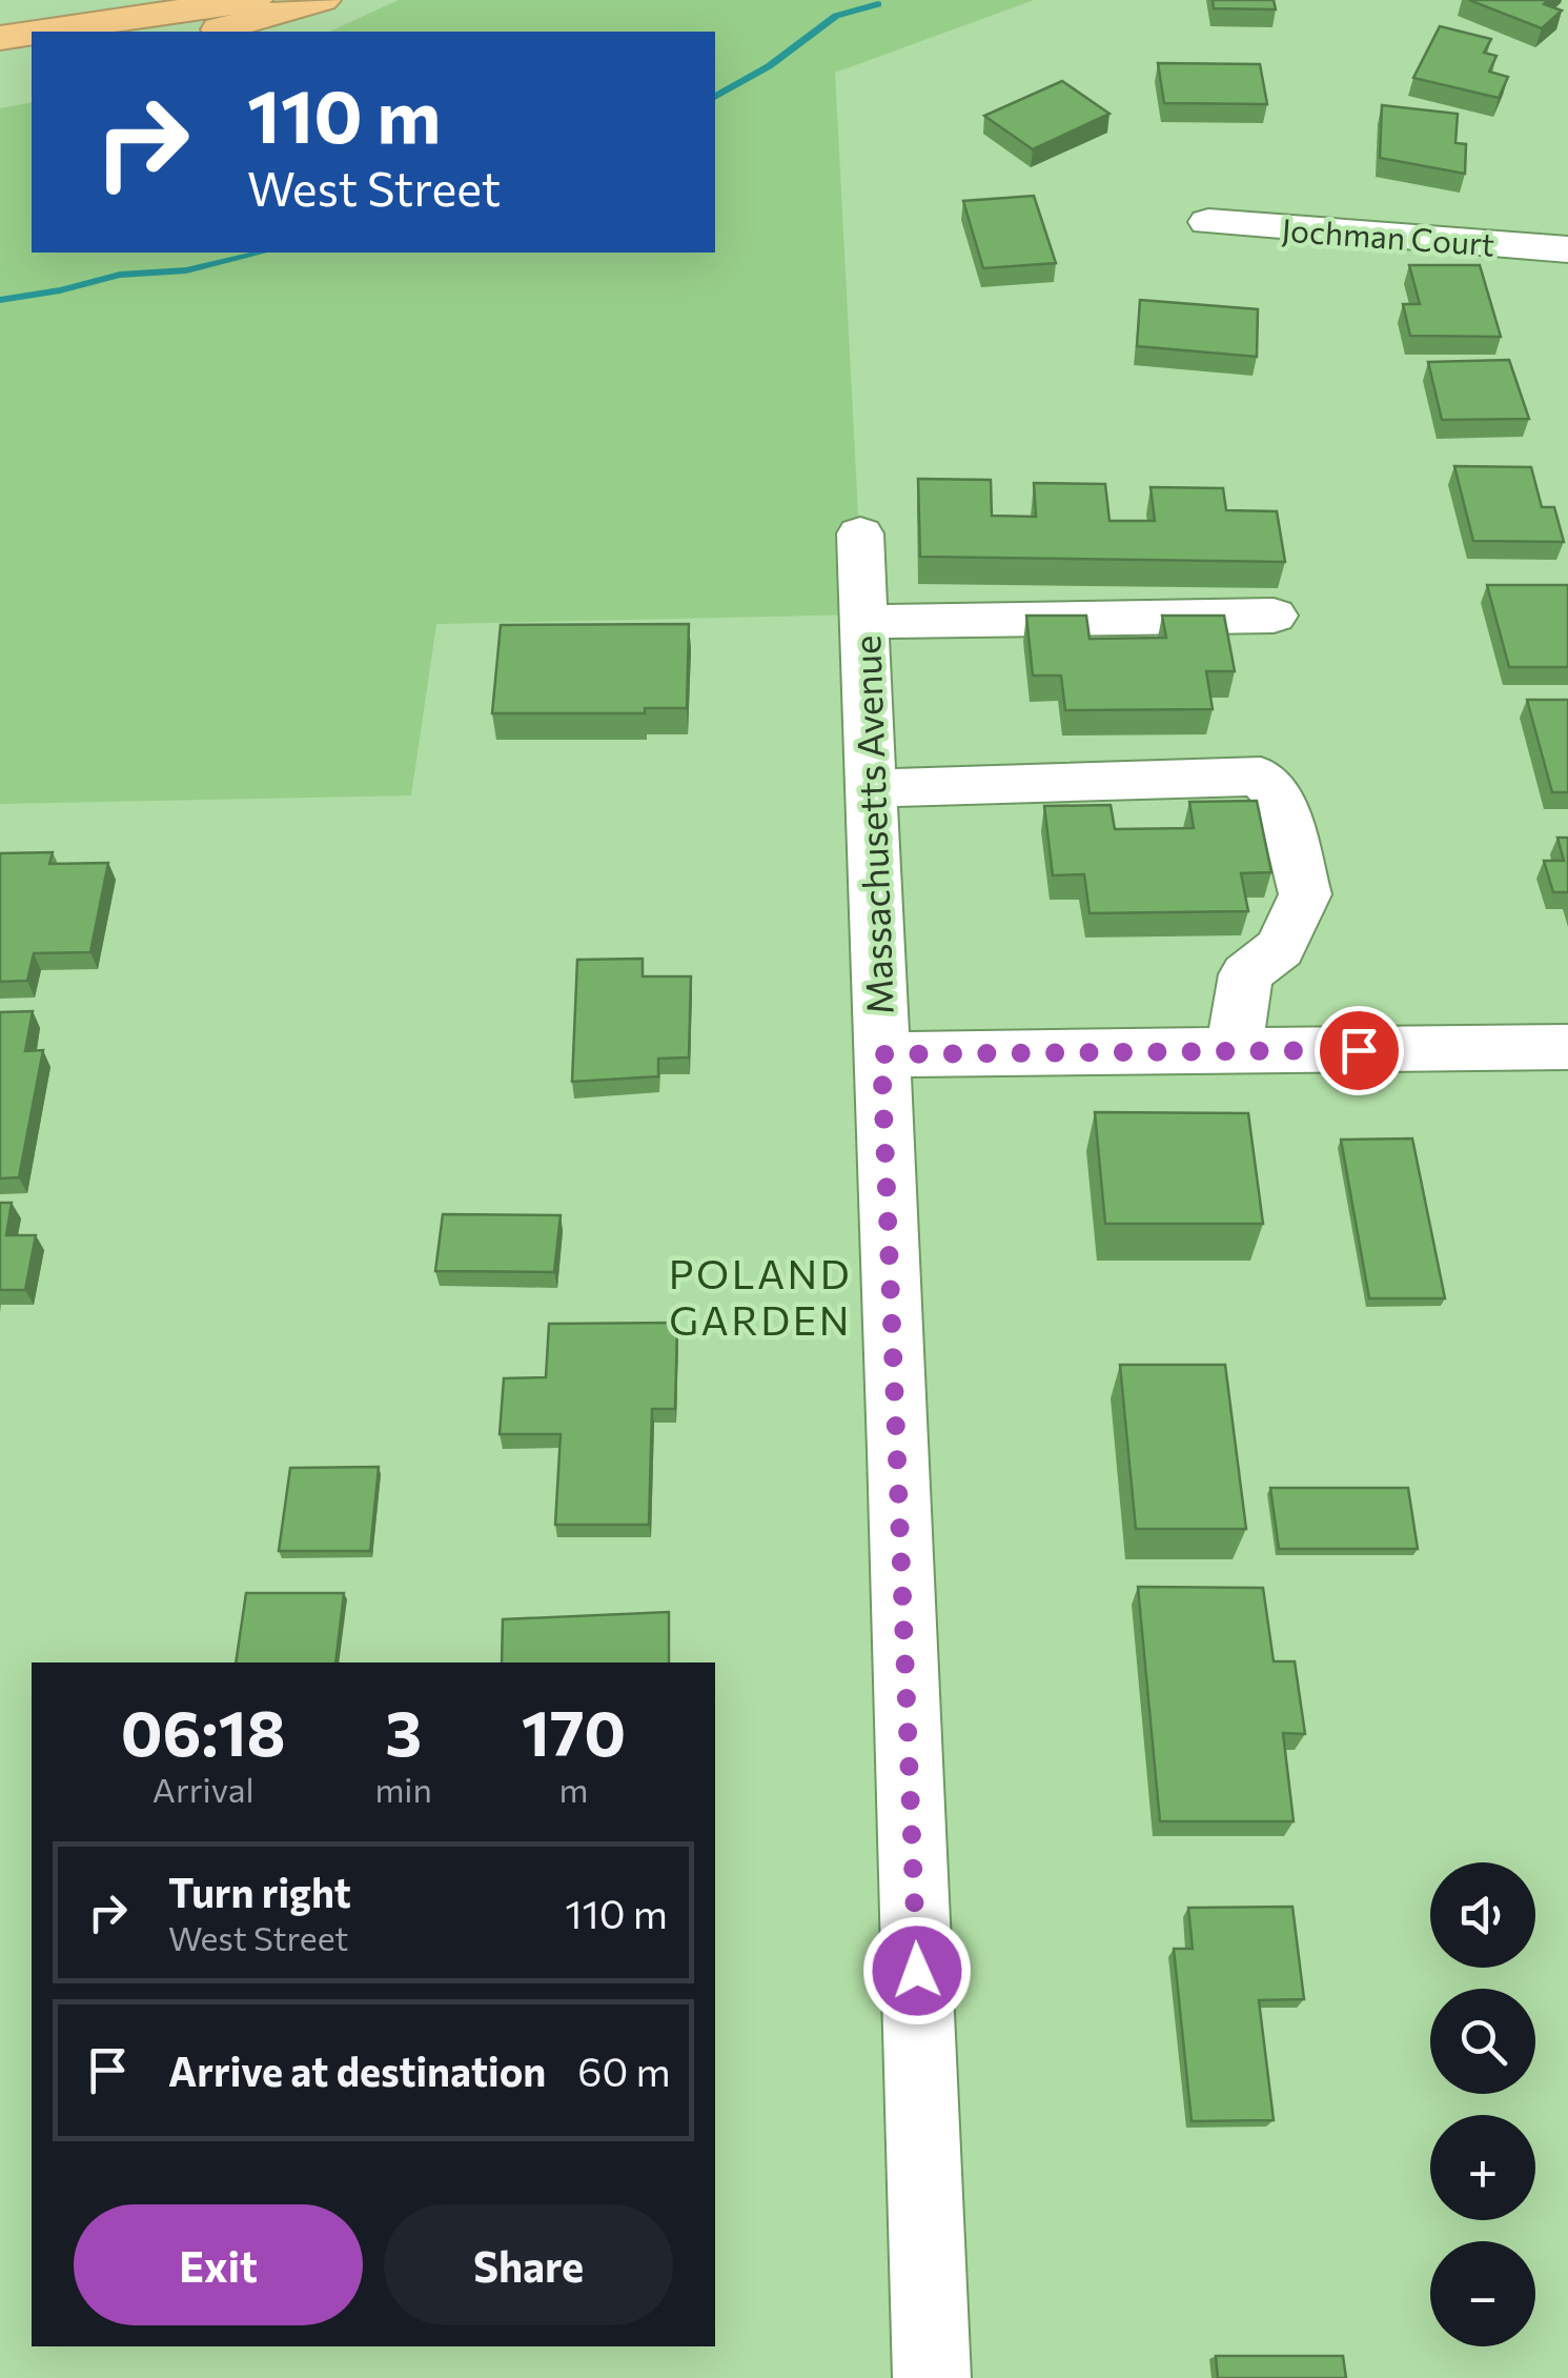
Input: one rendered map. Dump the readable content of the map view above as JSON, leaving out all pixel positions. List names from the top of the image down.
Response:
{
  "streets": {
    "street": ["Jochman Court", "Massachusetts Avenue"]
  },
  "districts": ["POLAND GARDEN"],
  "page": {
    "turn": ["110 m", "West Street"],
    "eta": [
      "06:18",
      "Arrival",
      "3",
      "min",
      "170",
      "m"
    ],
    "list": [
      {
        "name": "Turn right",
        "note": "West Street",
        "value": "110 m"
      },
      {
        "name": "Arrive at destination",
        "value": "60 m"
      }
    ],
    "map_buttons": ["+", "−"],
    "buttons": ["Exit", "Share"]
  }
}
